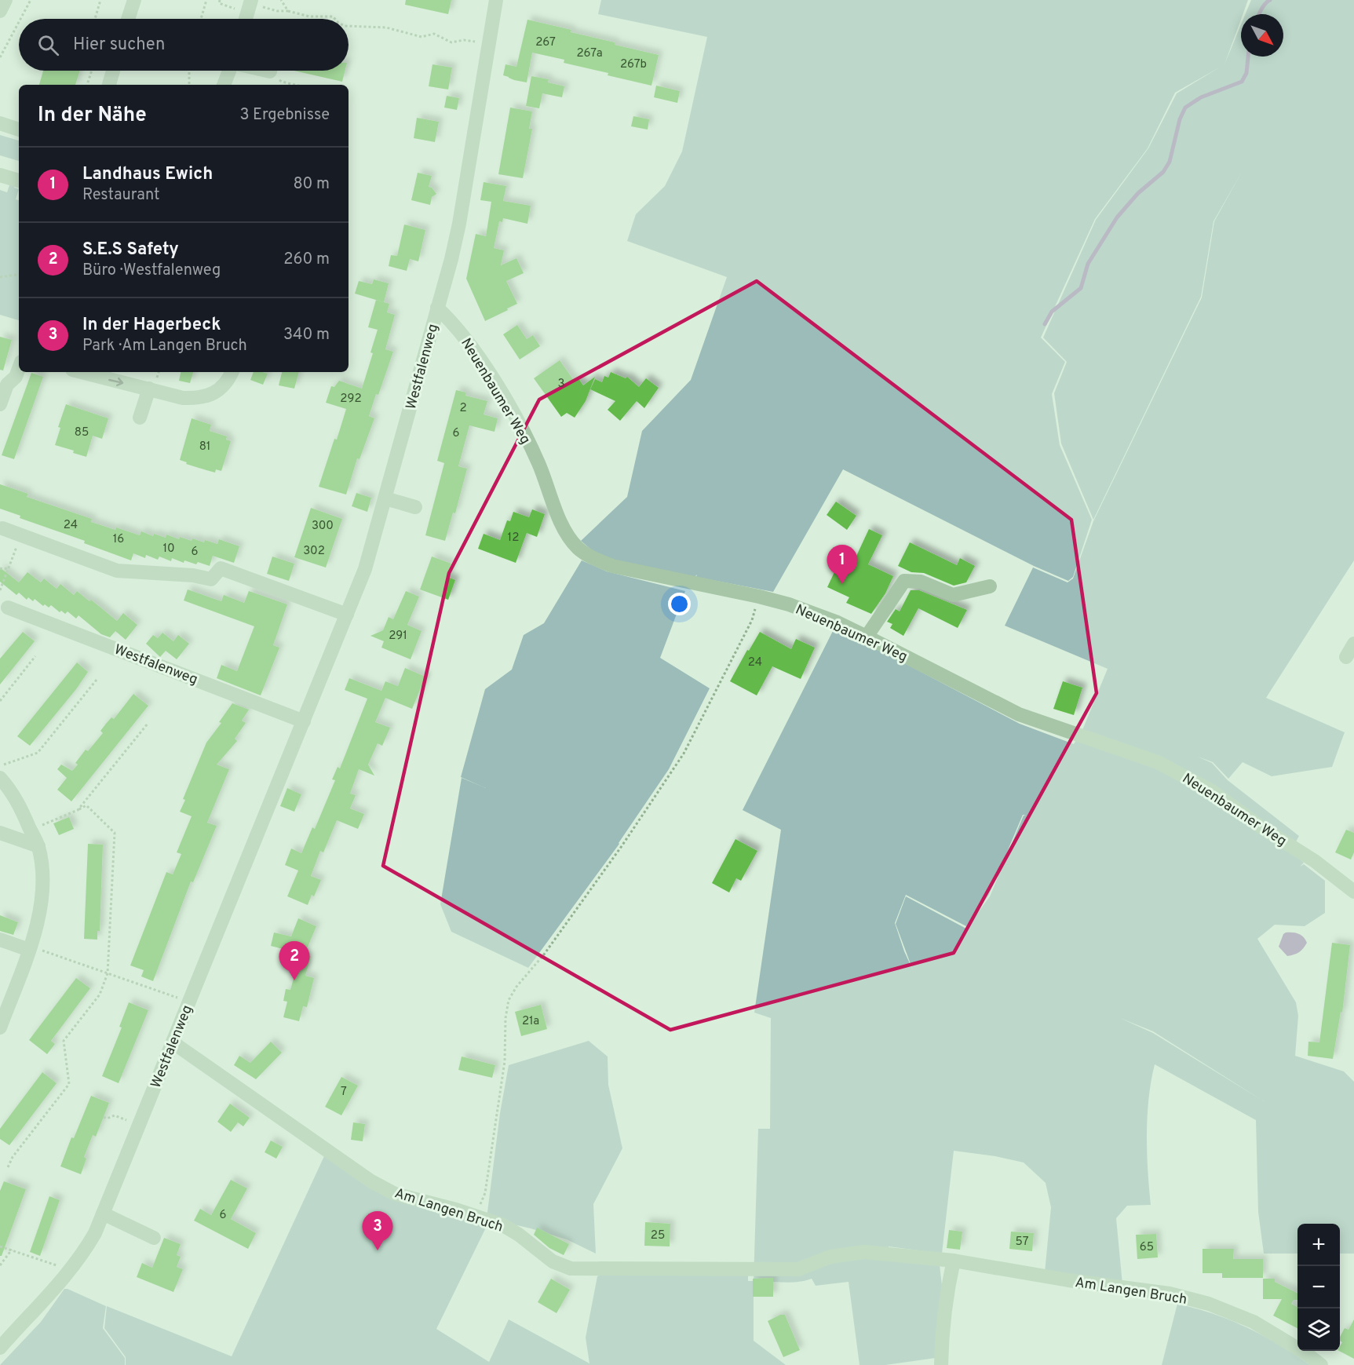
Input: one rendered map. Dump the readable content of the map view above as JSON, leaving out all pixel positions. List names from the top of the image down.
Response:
{
  "streets": {
    "street": ["Westfalenweg", "Neuenbaumer Weg", "Am Langen Bruch"]
  },
  "crossings": [
    ["Westfalenweg", "Neuenbaumer Weg"],
    ["Westfalenweg", "Am Langen Bruch"]
  ],
  "house_numbers": [
    "267",
    "267a",
    "267b",
    "3",
    "292",
    "2",
    "85",
    "6",
    "81",
    "24",
    "300",
    "12",
    "16",
    "10",
    "302",
    "6",
    "291",
    "24",
    "21a",
    "7",
    "6",
    "25",
    "57",
    "65"
  ],
  "north": "bottom right",
  "page": {
    "search": "Hier suchen",
    "heading": ["In der Nähe", "3 Ergebnisse"],
    "list": [
      {
        "mark": "1",
        "name": "Landhaus Ewich",
        "note": "Restaurant",
        "value": "80 m"
      },
      {
        "mark": "2",
        "name": "S.E.S Safety",
        "note": "Büro · Westfalenweg",
        "value": "260 m"
      },
      {
        "mark": "3",
        "name": "In der Hagerbeck",
        "note": "Park · Am Langen Bruch",
        "value": "340 m"
      }
    ],
    "pins": ["1", "2", "3"],
    "map_buttons": ["+", "−"]
  }
}
